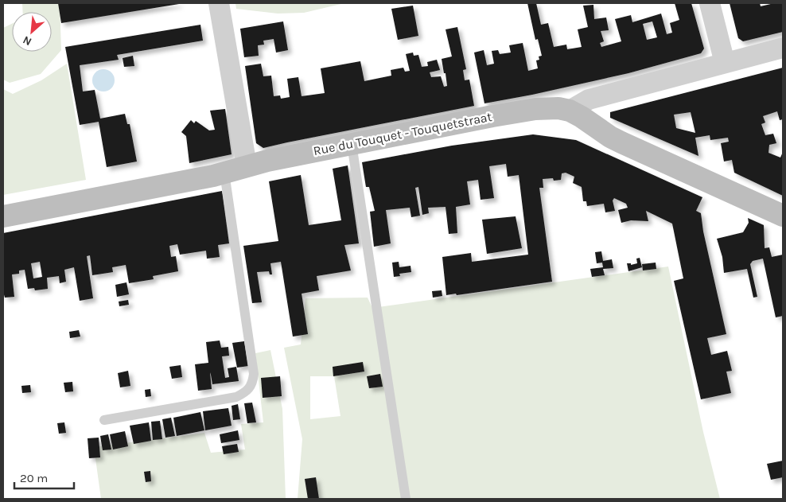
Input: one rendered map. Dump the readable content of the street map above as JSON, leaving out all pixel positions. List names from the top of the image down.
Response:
{
  "streets": {
    "main road": ["Rue du Touquet - Touquetstraat"]
  },
  "scale_bar": "20 m",
  "north": "bottom left"
}
